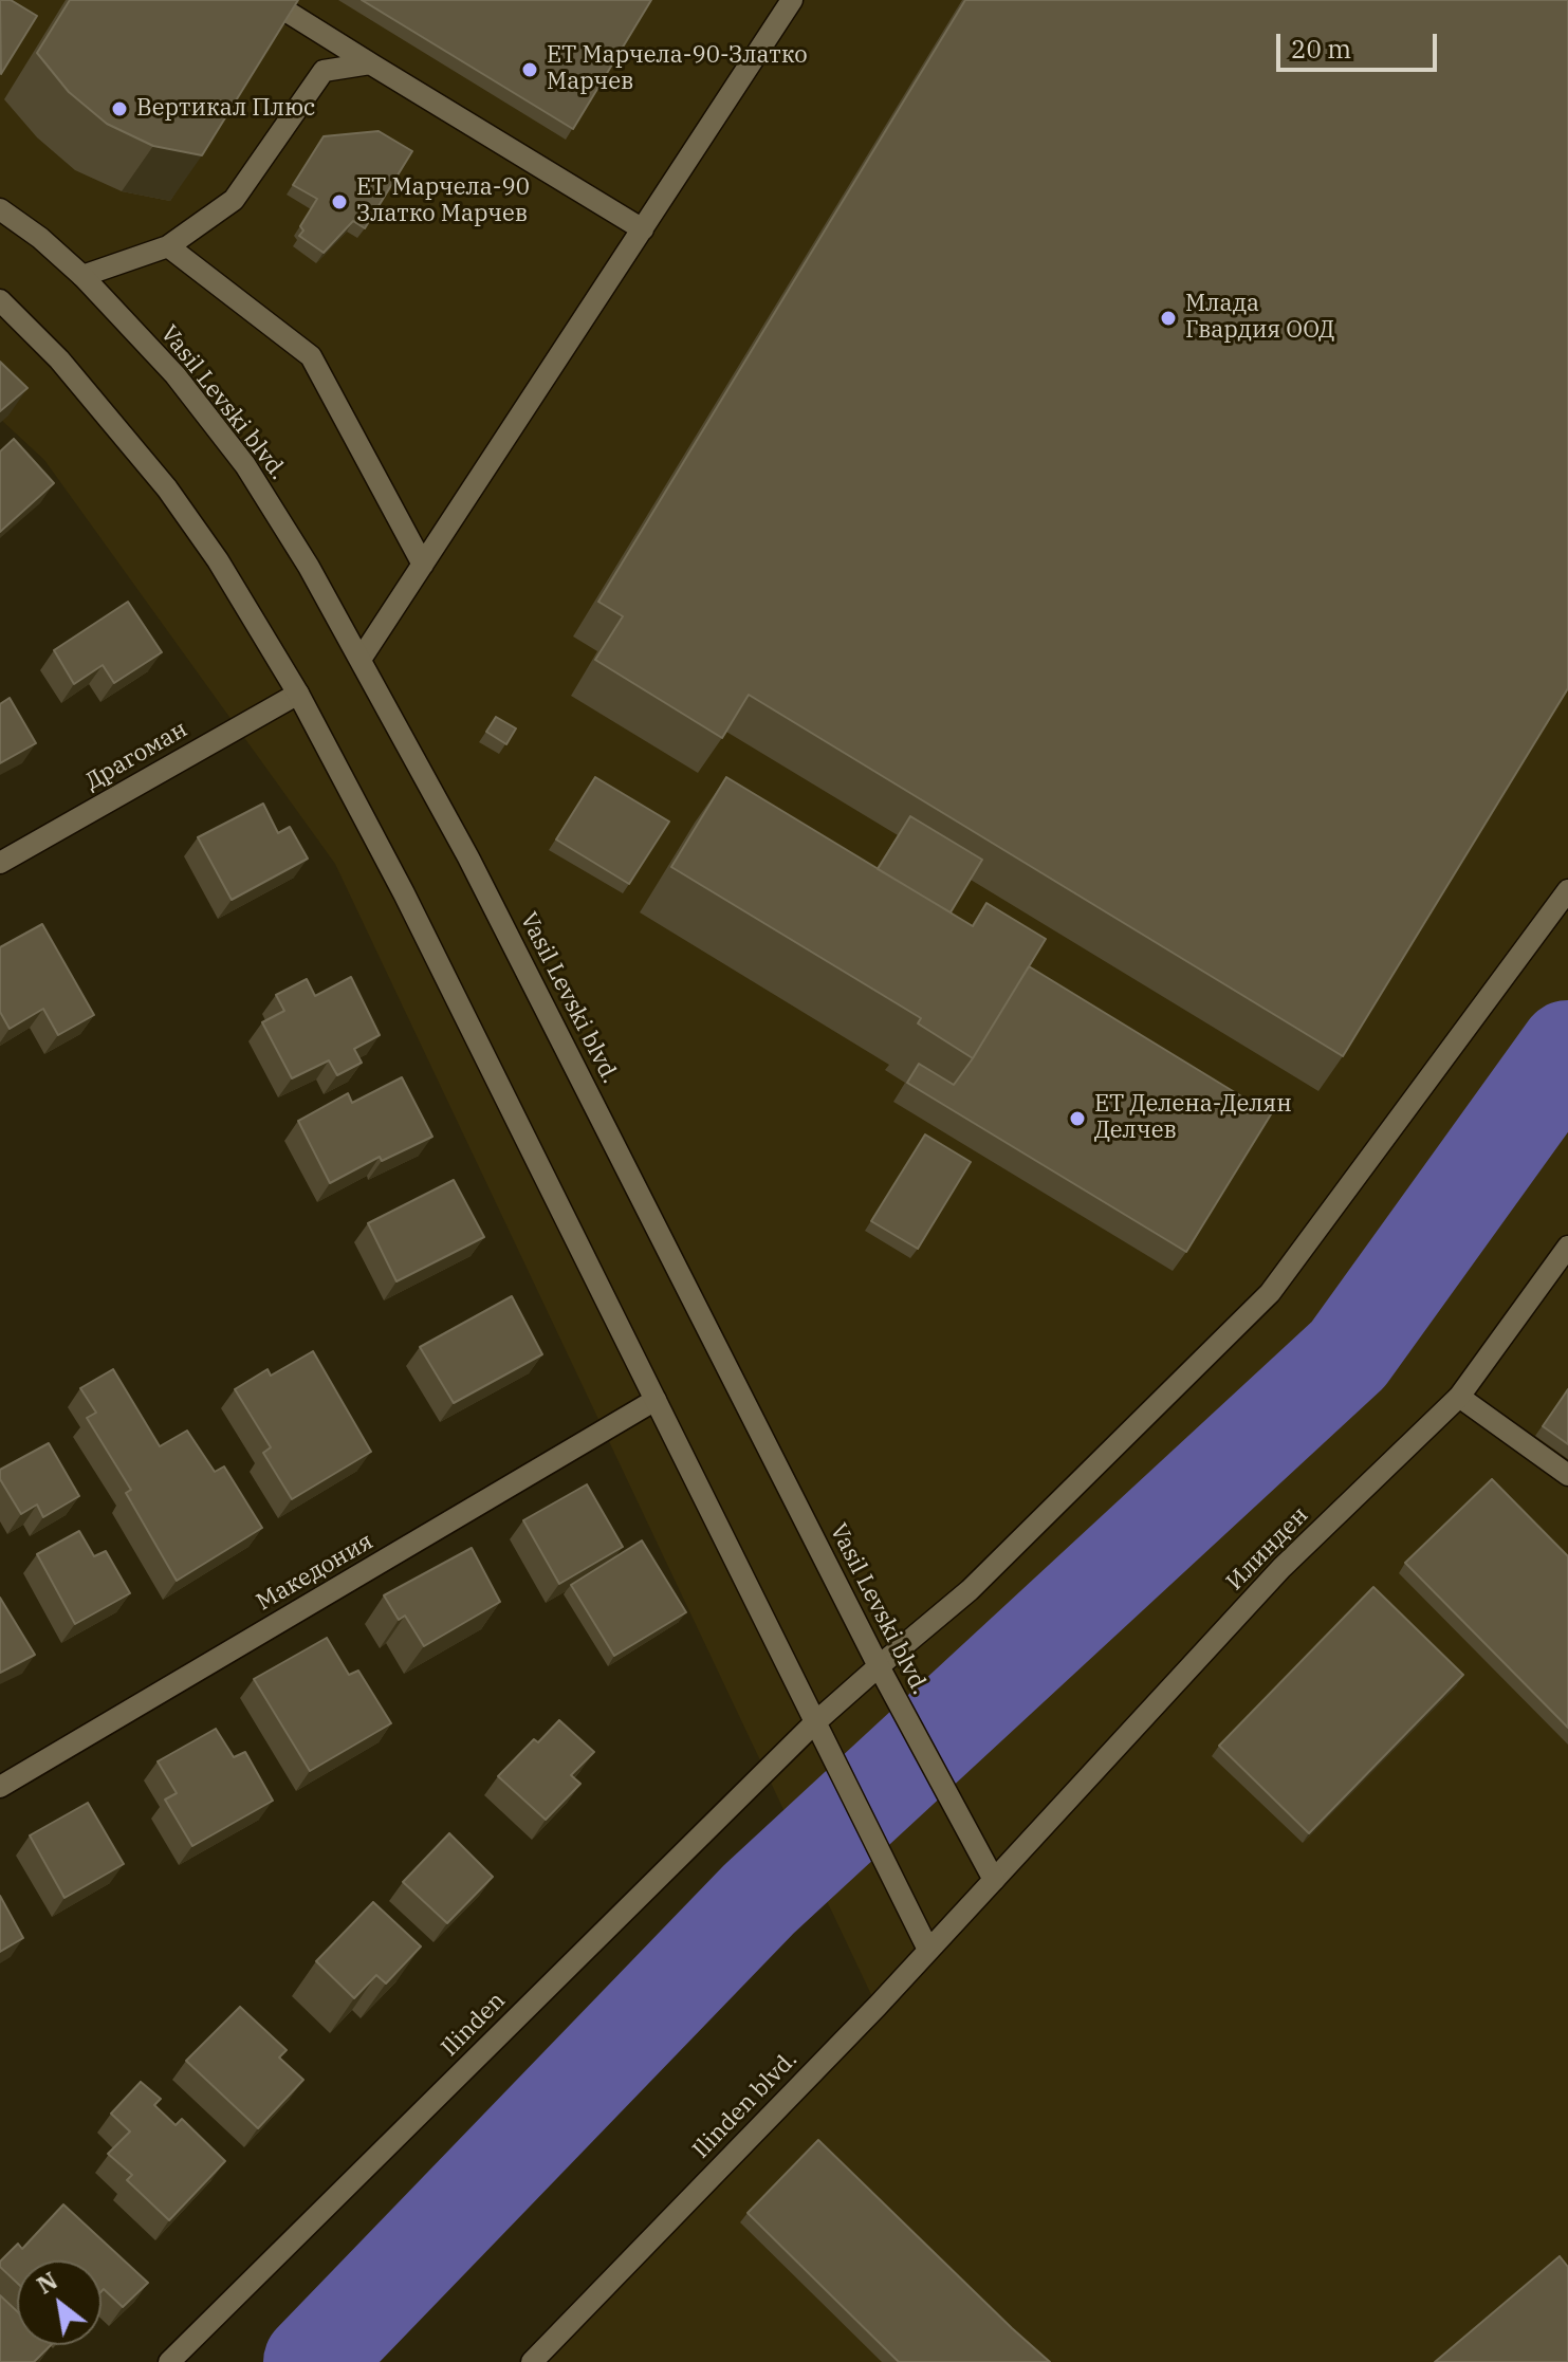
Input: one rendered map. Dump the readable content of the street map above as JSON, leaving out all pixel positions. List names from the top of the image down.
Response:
{
  "streets": {
    "main road": [
      "Vasil Levski blvd.",
      "Драгоман",
      "Илинден",
      "Македония",
      "Ilinden",
      "Ilinden blvd."
    ]
  },
  "crossings": [
    ["Vasil Levski blvd.", "Илинден"],
    ["Vasil Levski blvd.", "Ilinden blvd."],
    ["Илинден", "Ilinden blvd."]
  ],
  "places": [
    "ЕТ Марчела-90-Златко Марчев",
    "Вертикал Плюс",
    "ЕТ Марчела-90 Златко Марчев",
    "Млада Гвардия ООД",
    "ЕТ Делена-Делян Делчев"
  ],
  "scale_bar": "20 m",
  "north": "top left"
}
